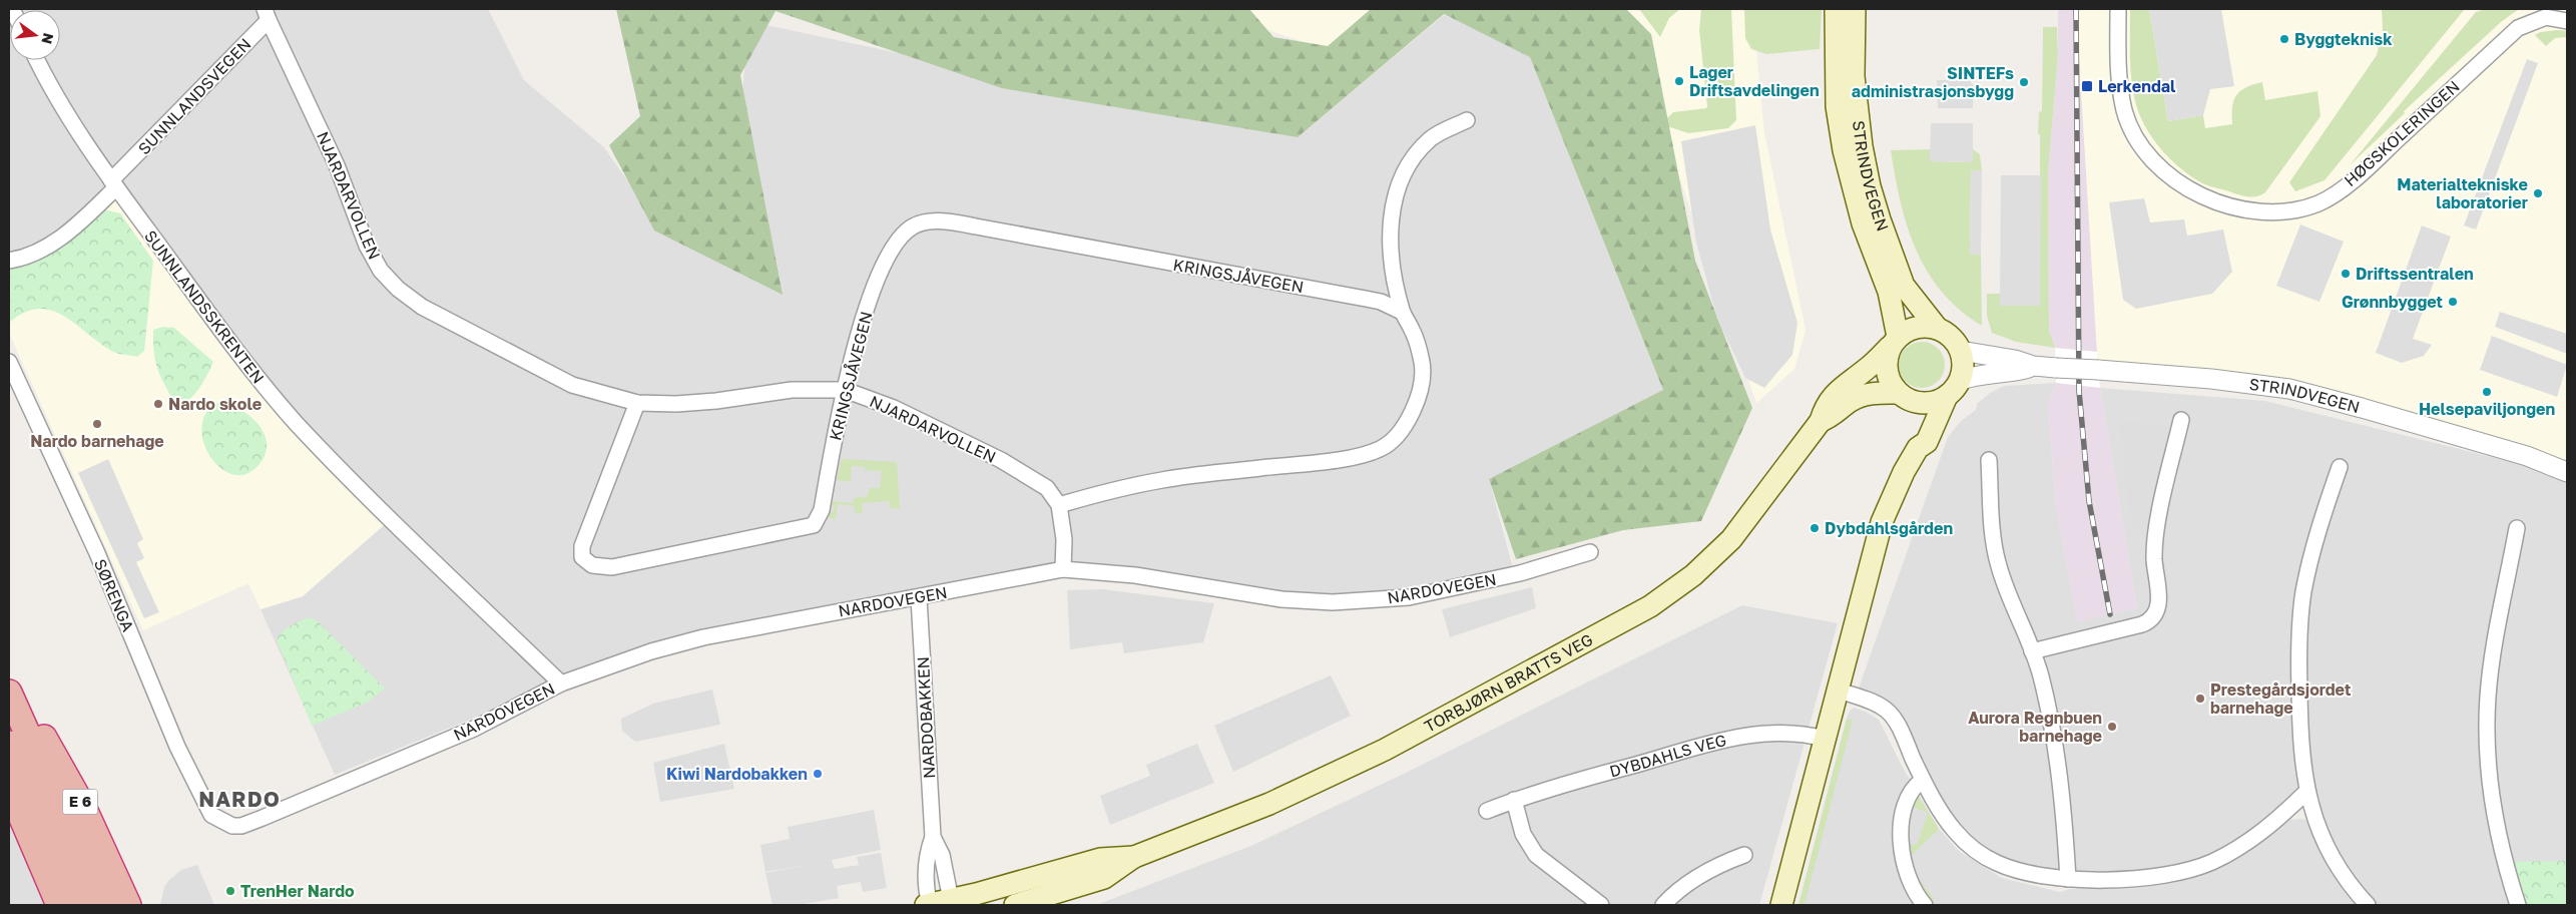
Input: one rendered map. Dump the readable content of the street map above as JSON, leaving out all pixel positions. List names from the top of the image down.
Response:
{
  "streets": {
    "highway": ["E 6"],
    "main road": ["STRINDVEGEN", "TORBJØRN BRATTS VEG"],
    "street": [
      "SUNNLANDSVEGEN",
      "HØGSKOLERINGEN",
      "NJARDARVOLLEN",
      "KRINGSJÅVEGEN",
      "SUNNLANDSSKRENTEN",
      "NARDOVEGEN",
      "SØRENGA",
      "NARDOBAKKEN",
      "DYBDAHLS VEG"
    ]
  },
  "crossings": [
    ["SUNNLANDSVEGEN", "NJARDARVOLLEN"],
    ["SUNNLANDSVEGEN", "SUNNLANDSSKRENTEN"],
    ["STRINDVEGEN", "TORBJØRN BRATTS VEG"],
    ["NJARDARVOLLEN", "KRINGSJÅVEGEN"],
    ["NJARDARVOLLEN", "NARDOVEGEN"],
    ["SUNNLANDSSKRENTEN", "NARDOVEGEN"],
    ["NARDOVEGEN", "SØRENGA"],
    ["NARDOVEGEN", "NARDOBAKKEN"],
    ["TORBJØRN BRATTS VEG", "NARDOBAKKEN"]
  ],
  "districts": ["NARDO"],
  "places": {
    "other": [
      "Byggteknisk",
      "Lager Driftsavdelingen",
      "SINTEFs administrasjonsbygg",
      "Materialtekniske laboratorier",
      "Driftssentralen",
      "Grønnbygget",
      "Helsepaviljongen",
      "Nardo skole",
      "Nardo barnehage",
      "Dybdahlsgården",
      "Prestegårdsjordet barnehage",
      "Aurora Regnbuen barnehage",
      "Kiwi Nardobakken",
      "TrenHer Nardo"
    ],
    "transit": ["Lerkendal"]
  },
  "north": "right"
}
